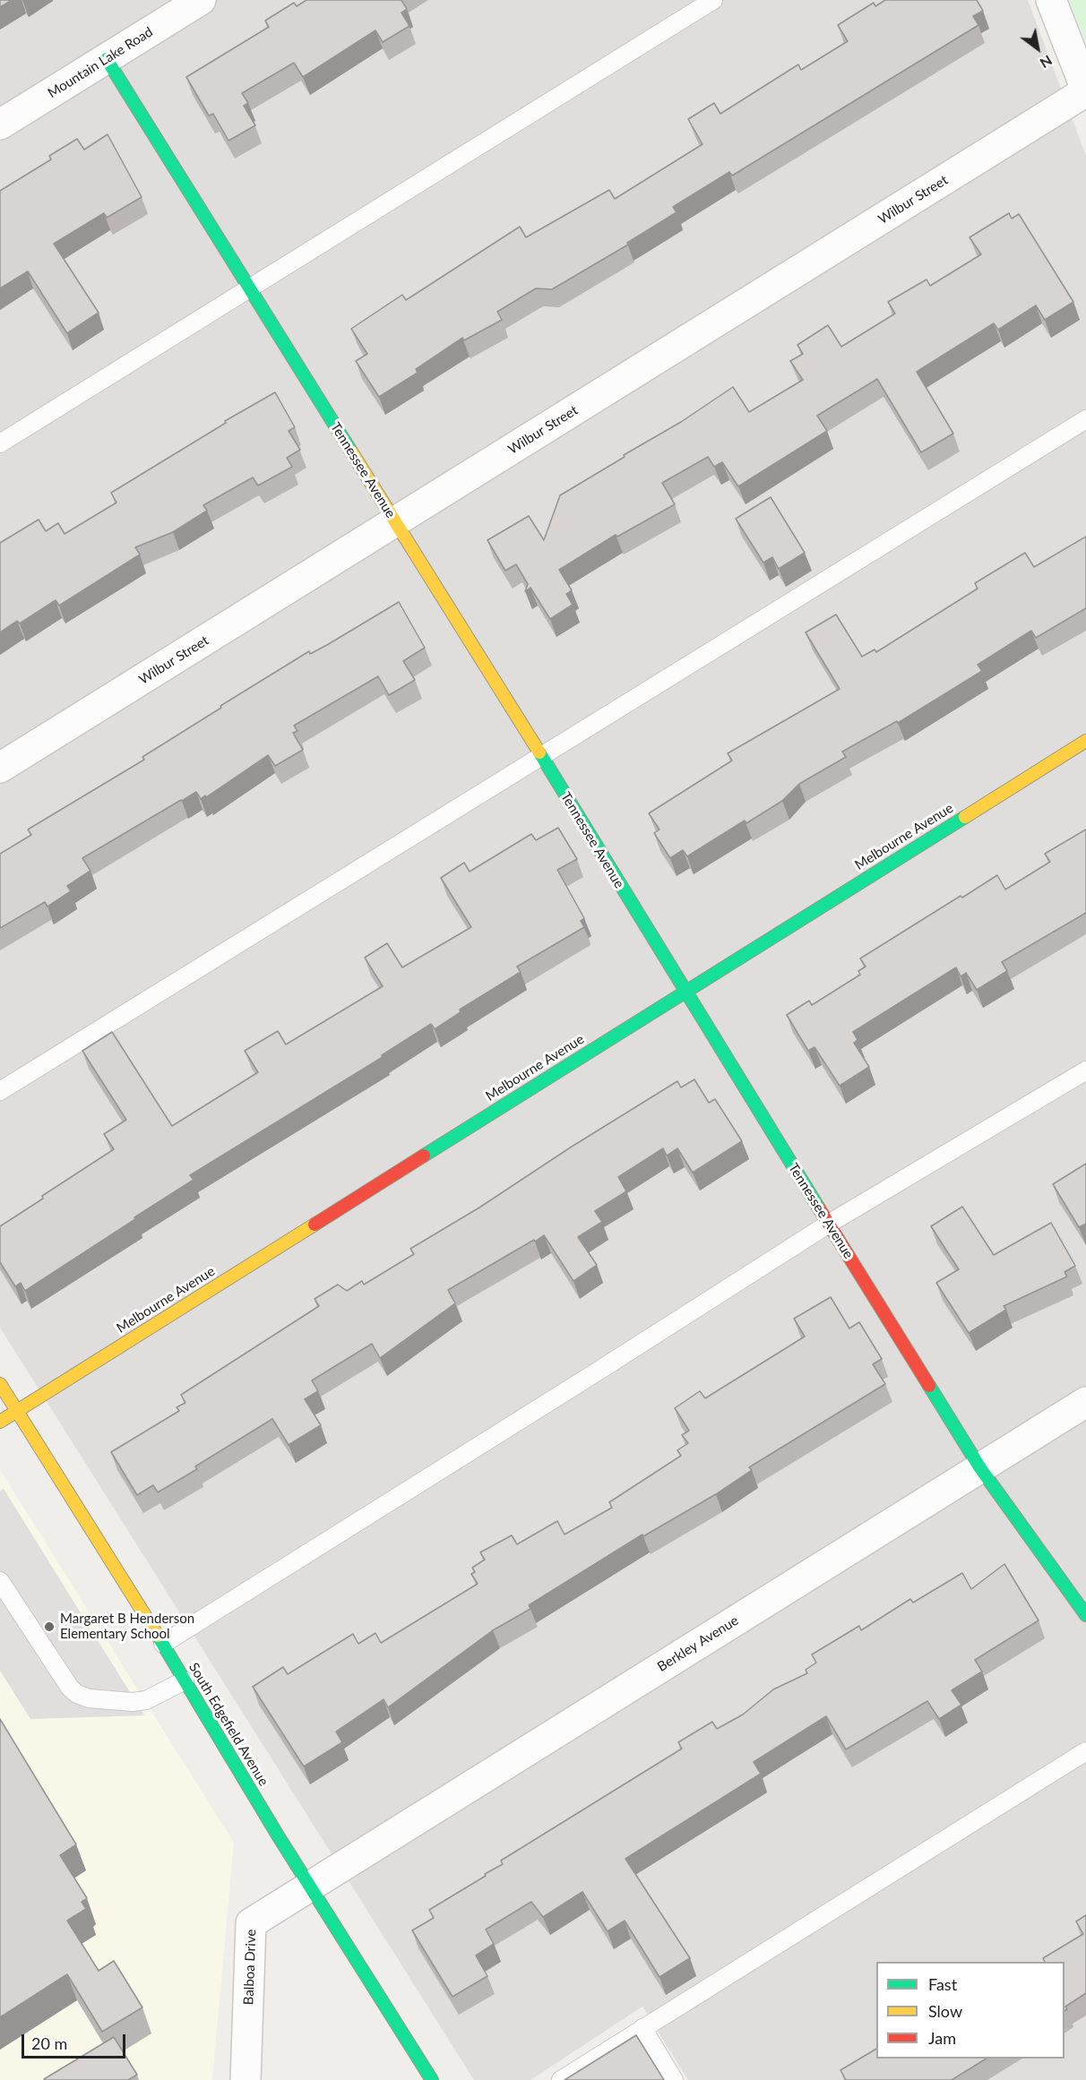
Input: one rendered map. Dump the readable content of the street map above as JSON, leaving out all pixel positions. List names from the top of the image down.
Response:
{
  "streets": {
    "street": [
      "Mountain Lake Road",
      "Wilbur Street",
      "Tennessee Avenue",
      "Melbourne Avenue",
      "Berkley Avenue",
      "South Edgefield Avenue",
      "Balboa Drive"
    ]
  },
  "crossings": [
    ["Mountain Lake Road", "Tennessee Avenue"],
    ["Wilbur Street", "Tennessee Avenue"],
    ["Tennessee Avenue", "Melbourne Avenue"],
    ["Tennessee Avenue", "Berkley Avenue"],
    ["Melbourne Avenue", "South Edgefield Avenue"],
    ["Berkley Avenue", "South Edgefield Avenue"],
    ["Berkley Avenue", "Balboa Drive"],
    ["South Edgefield Avenue", "Balboa Drive"]
  ],
  "places": ["Margaret B Henderson Elementary School"],
  "legend": ["Fast", "Slow", "Jam"],
  "scale_bar": "20 m",
  "north": "bottom right"
}
